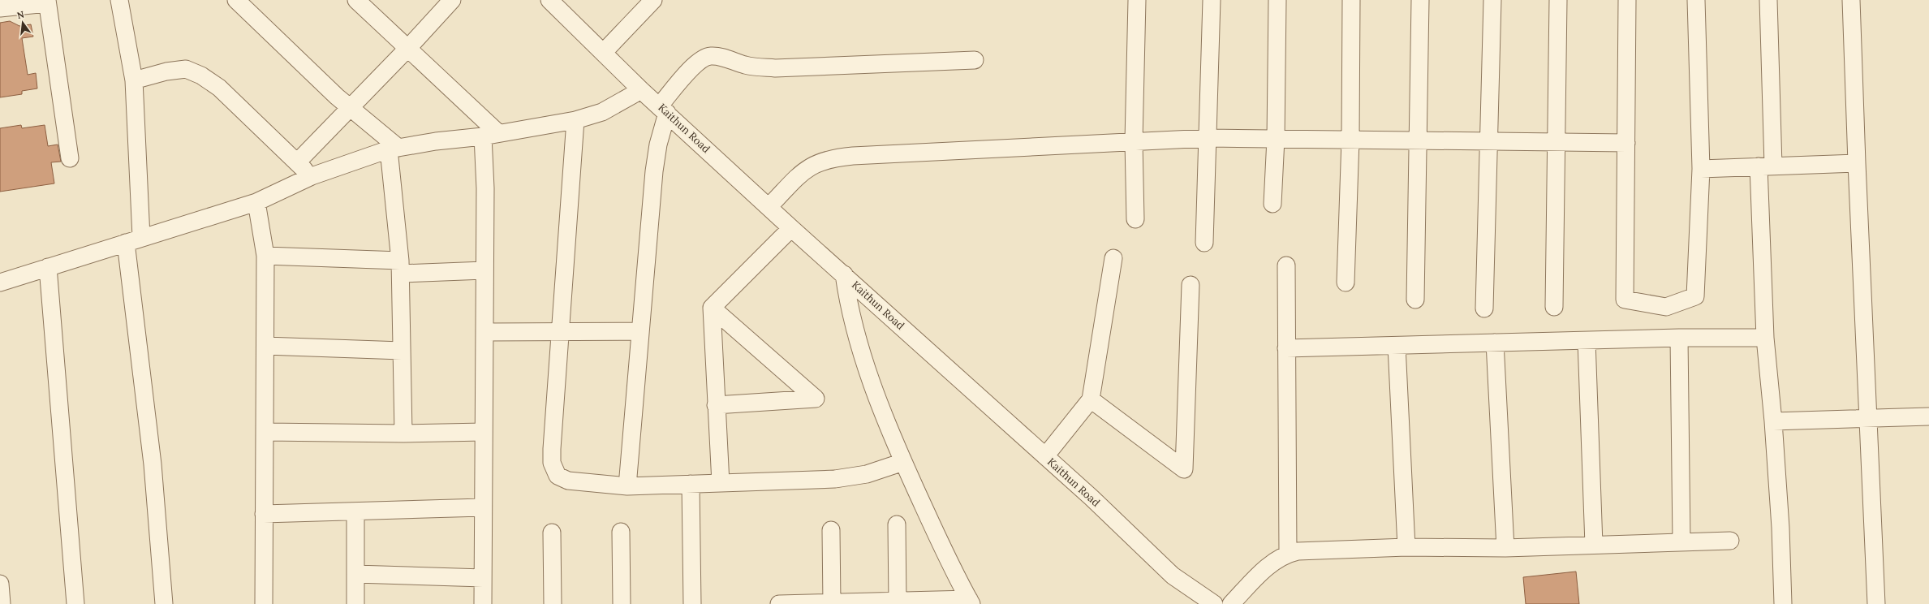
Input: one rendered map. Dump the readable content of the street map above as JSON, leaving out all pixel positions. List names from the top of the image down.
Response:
{
  "streets": {
    "street": ["Kaithun Road"]
  },
  "north": "top"
}
